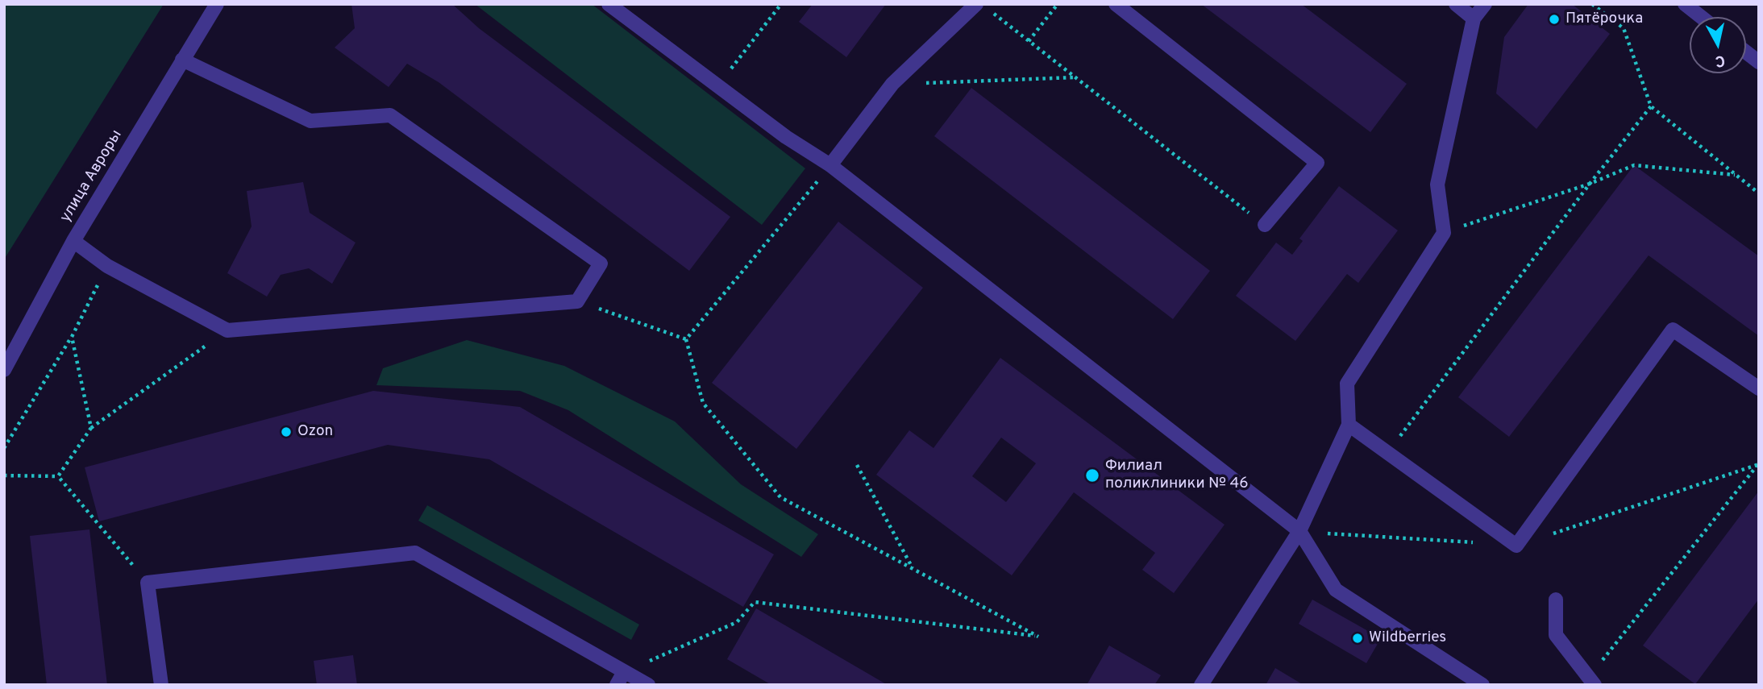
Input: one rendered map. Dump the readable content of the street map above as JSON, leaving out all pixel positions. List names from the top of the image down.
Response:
{
  "streets": {
    "street": ["улица Авроры"]
  },
  "places": [
    "Пятёрочка",
    "Ozon",
    "Филиал поликлиники № 46",
    "Wildberries"
  ],
  "north": "bottom"
}
